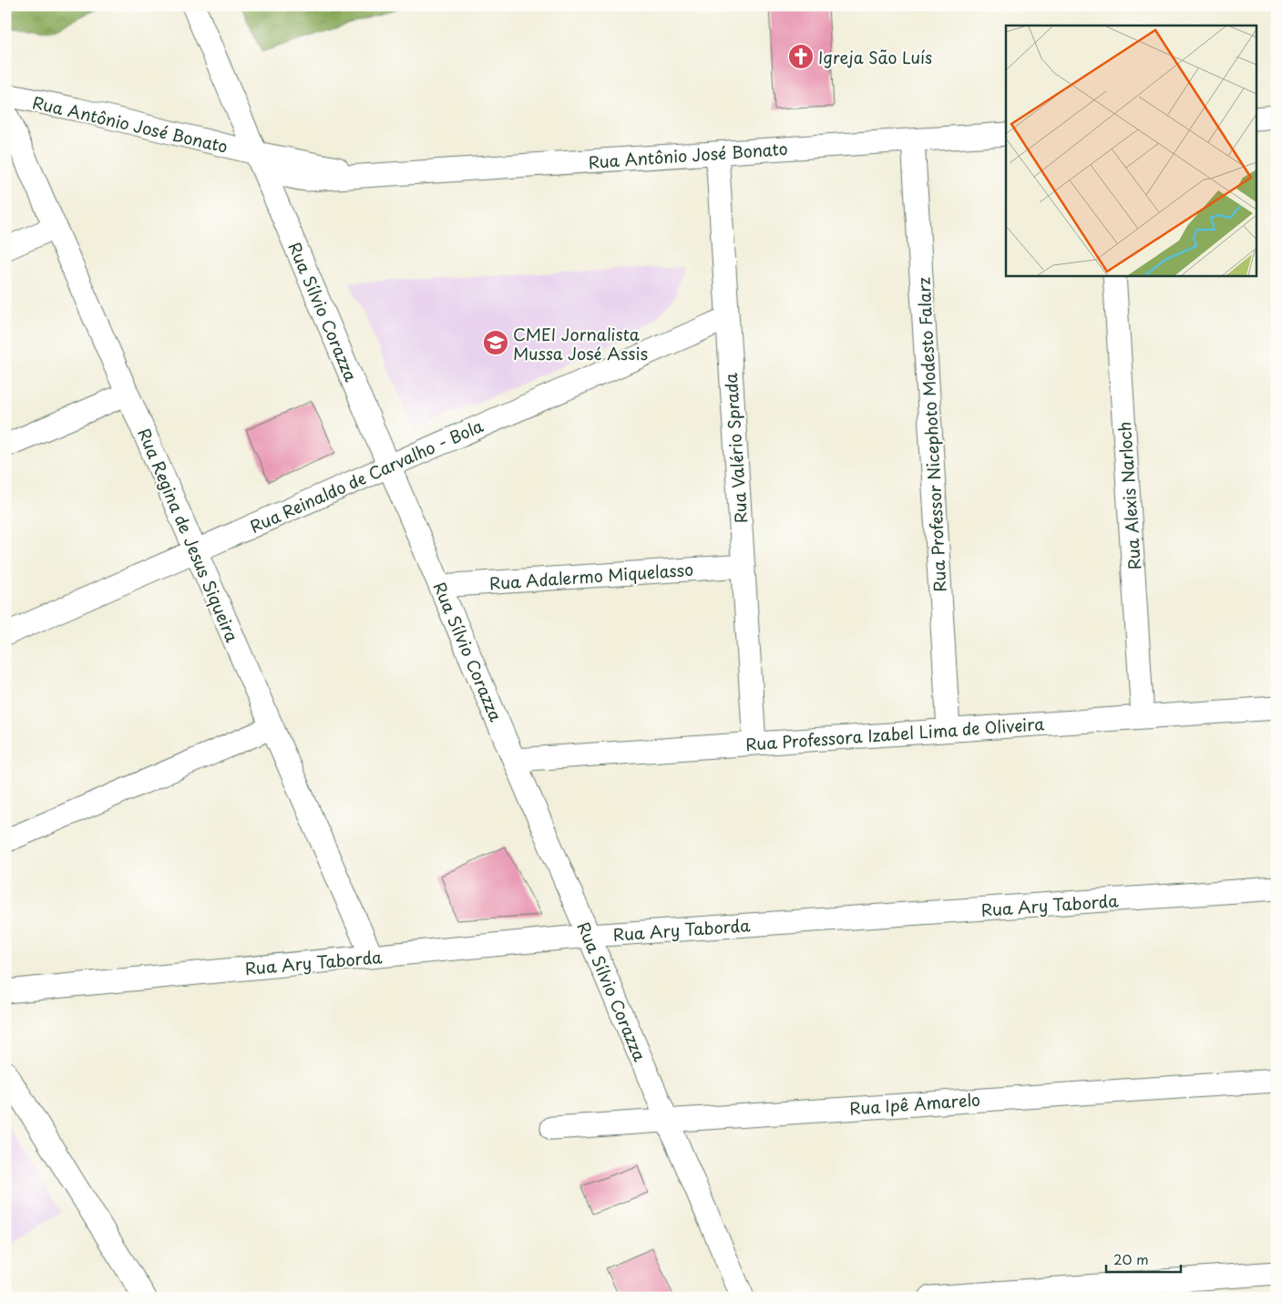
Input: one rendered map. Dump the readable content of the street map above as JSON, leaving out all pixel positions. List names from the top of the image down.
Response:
{
  "streets": {
    "street": [
      "Rua Antônio José Bonato",
      "Rua Sílvio Corazza",
      "Rua Professor Nicephoto Modesto Falarz",
      "Rua Valério Sprada",
      "Rua Reinaldo de Carvalho - Bola",
      "Rua Alexis Narloch",
      "Rua Regina de Jesus Siqueira",
      "Rua Adalermo Miquelasso",
      "Rua Professora Izabel Lima de Oliveira",
      "Rua Ary Taborda",
      "Rua Ipê Amarelo"
    ]
  },
  "crossings": [
    ["Rua Antônio José Bonato", "Rua Sílvio Corazza"],
    ["Rua Antônio José Bonato", "Rua Professor Nicephoto Modesto Falarz"],
    ["Rua Antônio José Bonato", "Rua Valério Sprada"],
    ["Rua Sílvio Corazza", "Rua Reinaldo de Carvalho - Bola"],
    ["Rua Sílvio Corazza", "Rua Adalermo Miquelasso"],
    ["Rua Sílvio Corazza", "Rua Professora Izabel Lima de Oliveira"],
    ["Rua Sílvio Corazza", "Rua Ary Taborda"],
    ["Rua Sílvio Corazza", "Rua Ipê Amarelo"],
    ["Rua Professor Nicephoto Modesto Falarz", "Rua Professora Izabel Lima de Oliveira"],
    ["Rua Valério Sprada", "Rua Reinaldo de Carvalho - Bola"],
    ["Rua Valério Sprada", "Rua Adalermo Miquelasso"],
    ["Rua Valério Sprada", "Rua Professora Izabel Lima de Oliveira"],
    ["Rua Reinaldo de Carvalho - Bola", "Rua Regina de Jesus Siqueira"],
    ["Rua Alexis Narloch", "Rua Professora Izabel Lima de Oliveira"],
    ["Rua Regina de Jesus Siqueira", "Rua Ary Taborda"]
  ],
  "places": {
    "church": ["Igreja São Luís"],
    "school or university": ["CMEI Jornalista Mussa José Assis"]
  },
  "scale_bar": "20 m"
}
